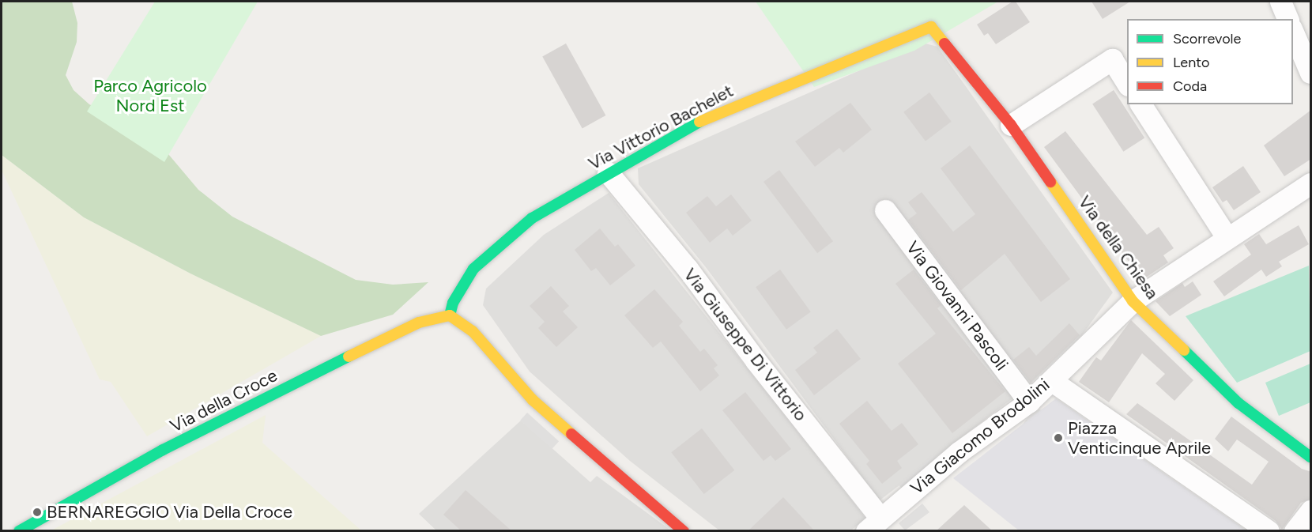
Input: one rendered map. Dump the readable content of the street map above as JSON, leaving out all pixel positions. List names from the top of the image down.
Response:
{
  "streets": {
    "street": [
      "Via Vittorio Bachelet",
      "Via della Chiesa",
      "Via Giovanni Pascoli",
      "Via Giuseppe Di Vittorio",
      "Via della Croce",
      "Via Giacomo Brodolini"
    ]
  },
  "crossings": [
    ["Via Vittorio Bachelet", "Via della Chiesa"],
    ["Via Vittorio Bachelet", "Via Giuseppe Di Vittorio"],
    ["Via Vittorio Bachelet", "Via della Croce"],
    ["Via della Chiesa", "Via Giacomo Brodolini"],
    ["Via Giovanni Pascoli", "Via Giacomo Brodolini"],
    ["Via Giuseppe Di Vittorio", "Via Giacomo Brodolini"]
  ],
  "parks": ["Parco Agricolo Nord Est"],
  "places": ["Piazza Venticinque Aprile", "BERNAREGGIO Via Della Croce"],
  "legend": ["Scorrevole", "Lento", "Coda"]
}
